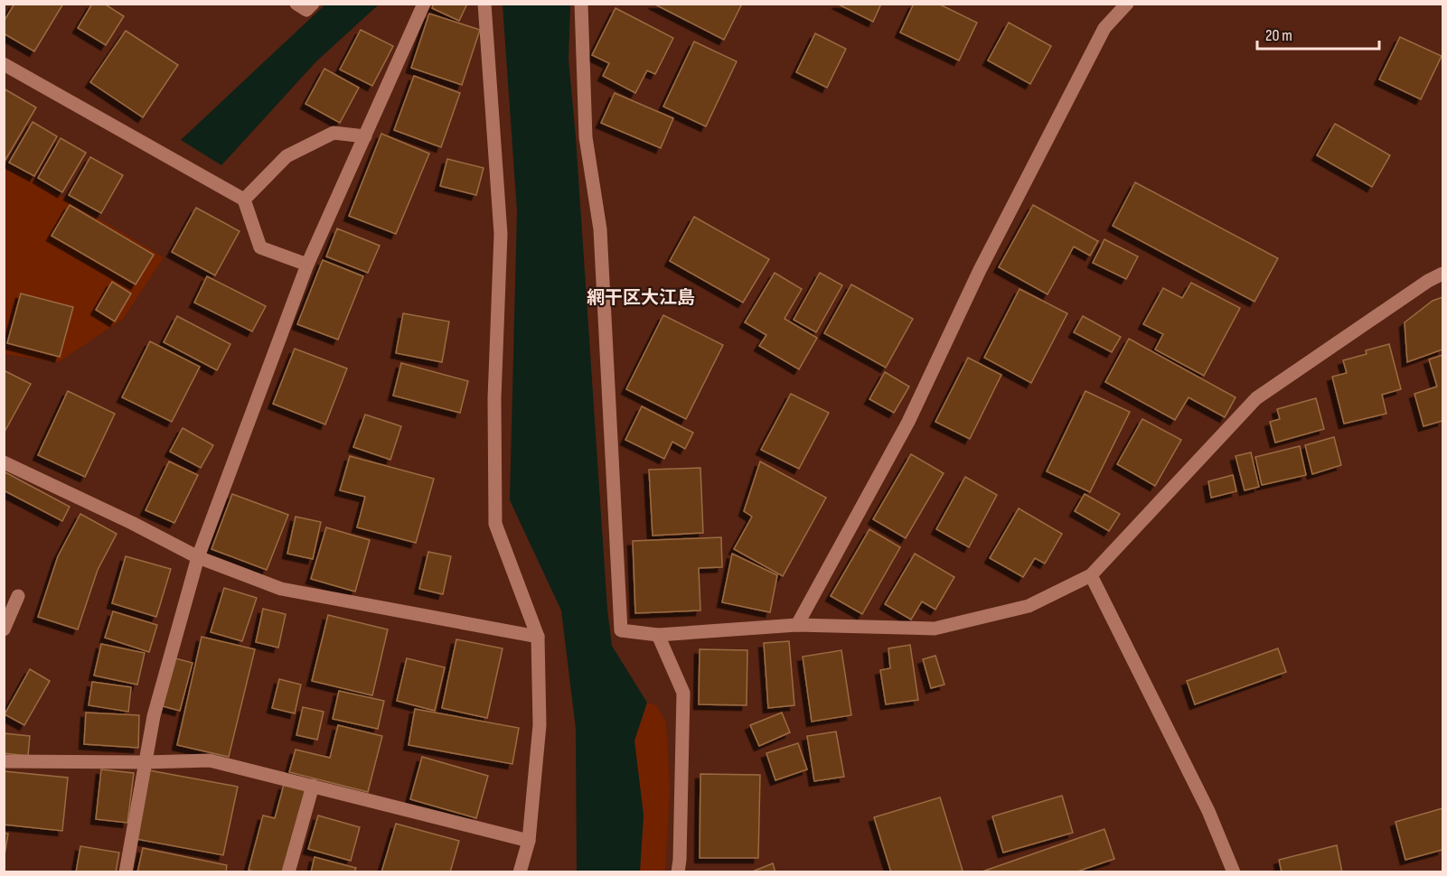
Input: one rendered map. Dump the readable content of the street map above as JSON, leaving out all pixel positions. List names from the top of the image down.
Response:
{
  "districts": ["網干区大江島"],
  "scale_bar": "20 m"
}
